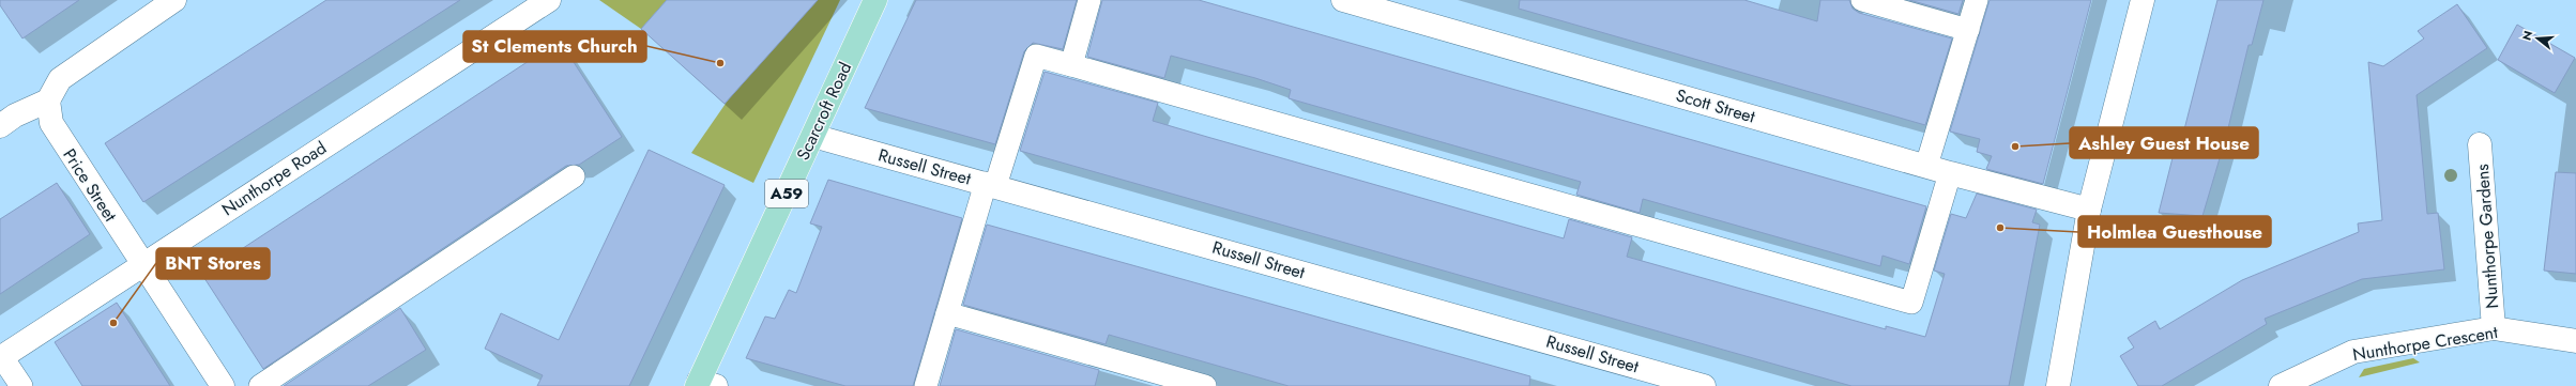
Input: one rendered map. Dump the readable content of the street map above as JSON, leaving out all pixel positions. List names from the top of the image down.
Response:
{
  "streets": {
    "main road": ["Scarcroft Road", "A59"],
    "street": [
      "Scott Street",
      "Russell Street",
      "Nunthorpe Road",
      "Price Street",
      "Nunthorpe Gardens",
      "Nunthorpe Crescent"
    ]
  },
  "crossings": [
    ["Scarcroft Road", "Russell Street"],
    ["Nunthorpe Road", "Price Street"],
    ["Nunthorpe Gardens", "Nunthorpe Crescent"]
  ],
  "places": [
    "St Clements Church",
    "Ashley Guest House",
    "Holmlea Guesthouse",
    "BNT Stores"
  ],
  "north": "left"
}
